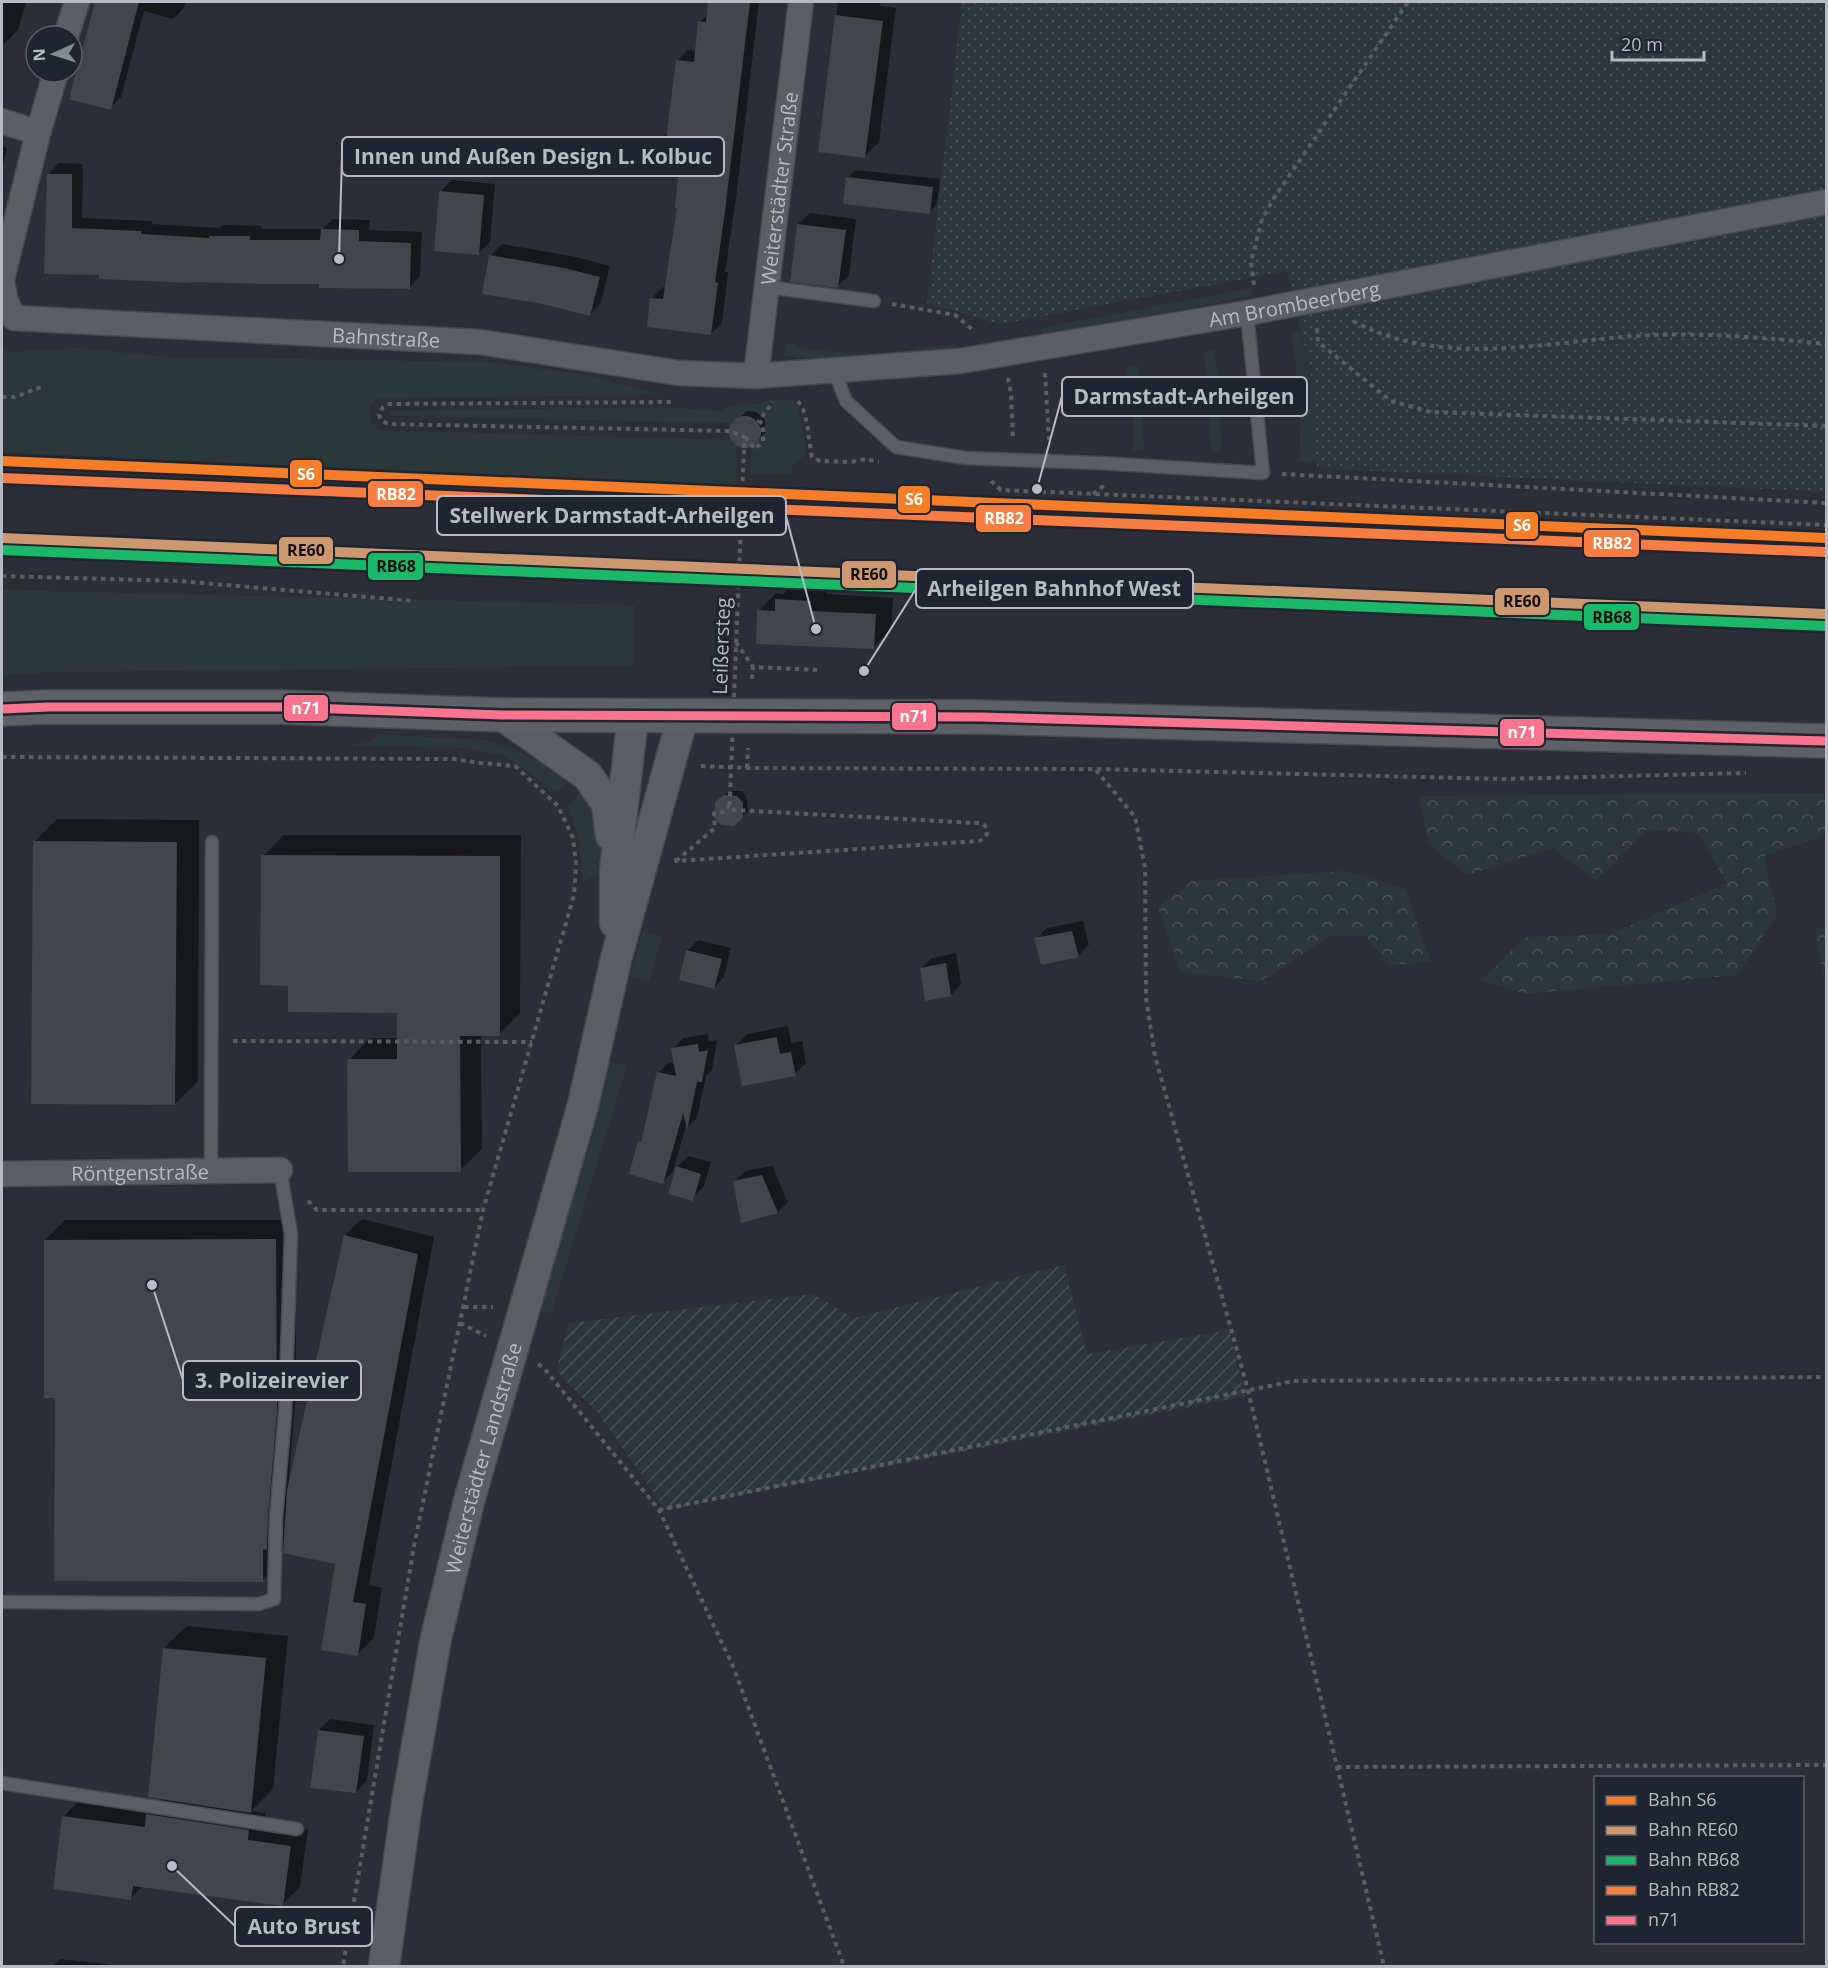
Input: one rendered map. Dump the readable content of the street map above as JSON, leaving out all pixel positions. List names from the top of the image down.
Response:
{
  "streets": {
    "street": [
      "Weiterstädter Straße",
      "Am Brombeerberg",
      "Bahnstraße",
      "Röntgenstraße",
      "Weiterstädter Landstraße"
    ],
    "path": ["Leißersteg"]
  },
  "crossings": [
    ["Weiterstädter Straße", "Am Brombeerberg"],
    ["Weiterstädter Straße", "Bahnstraße"],
    ["Am Brombeerberg", "Bahnstraße"]
  ],
  "places": [
    "Innen und Außen Design L. Kolbuc",
    "Darmstadt-Arheilgen",
    "Stellwerk Darmstadt-Arheilgen",
    "Arheilgen Bahnhof West",
    "3. Polizeirevier",
    "Auto Brust"
  ],
  "lines": [
    "rail line S6",
    "rail line RB82",
    "rail line RE60",
    "rail line RB68",
    "transit line n71"
  ],
  "legend": [
    "Bahn S6",
    "Bahn RE60",
    "Bahn RB68",
    "Bahn RB82",
    "n71"
  ],
  "scale_bar": "20 m",
  "north": "left"
}
